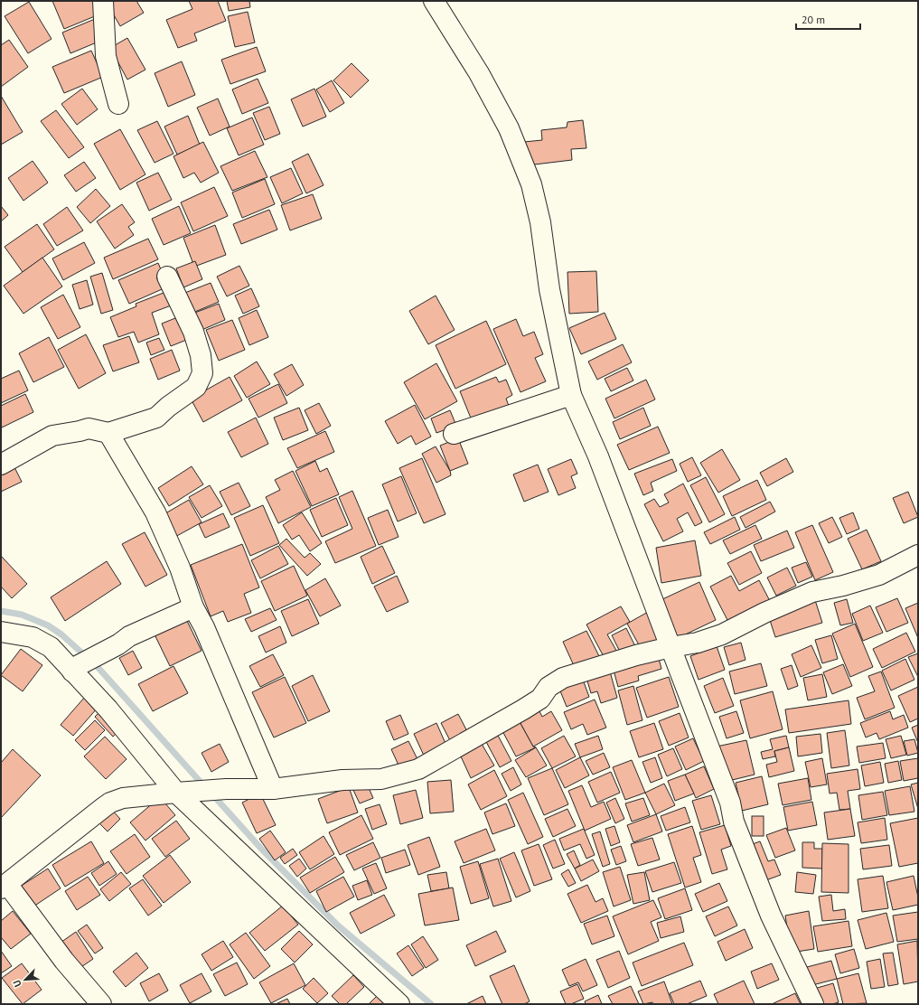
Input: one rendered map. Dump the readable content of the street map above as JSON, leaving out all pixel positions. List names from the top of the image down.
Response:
{
  "scale_bar": "20 m",
  "north": "bottom left"
}
